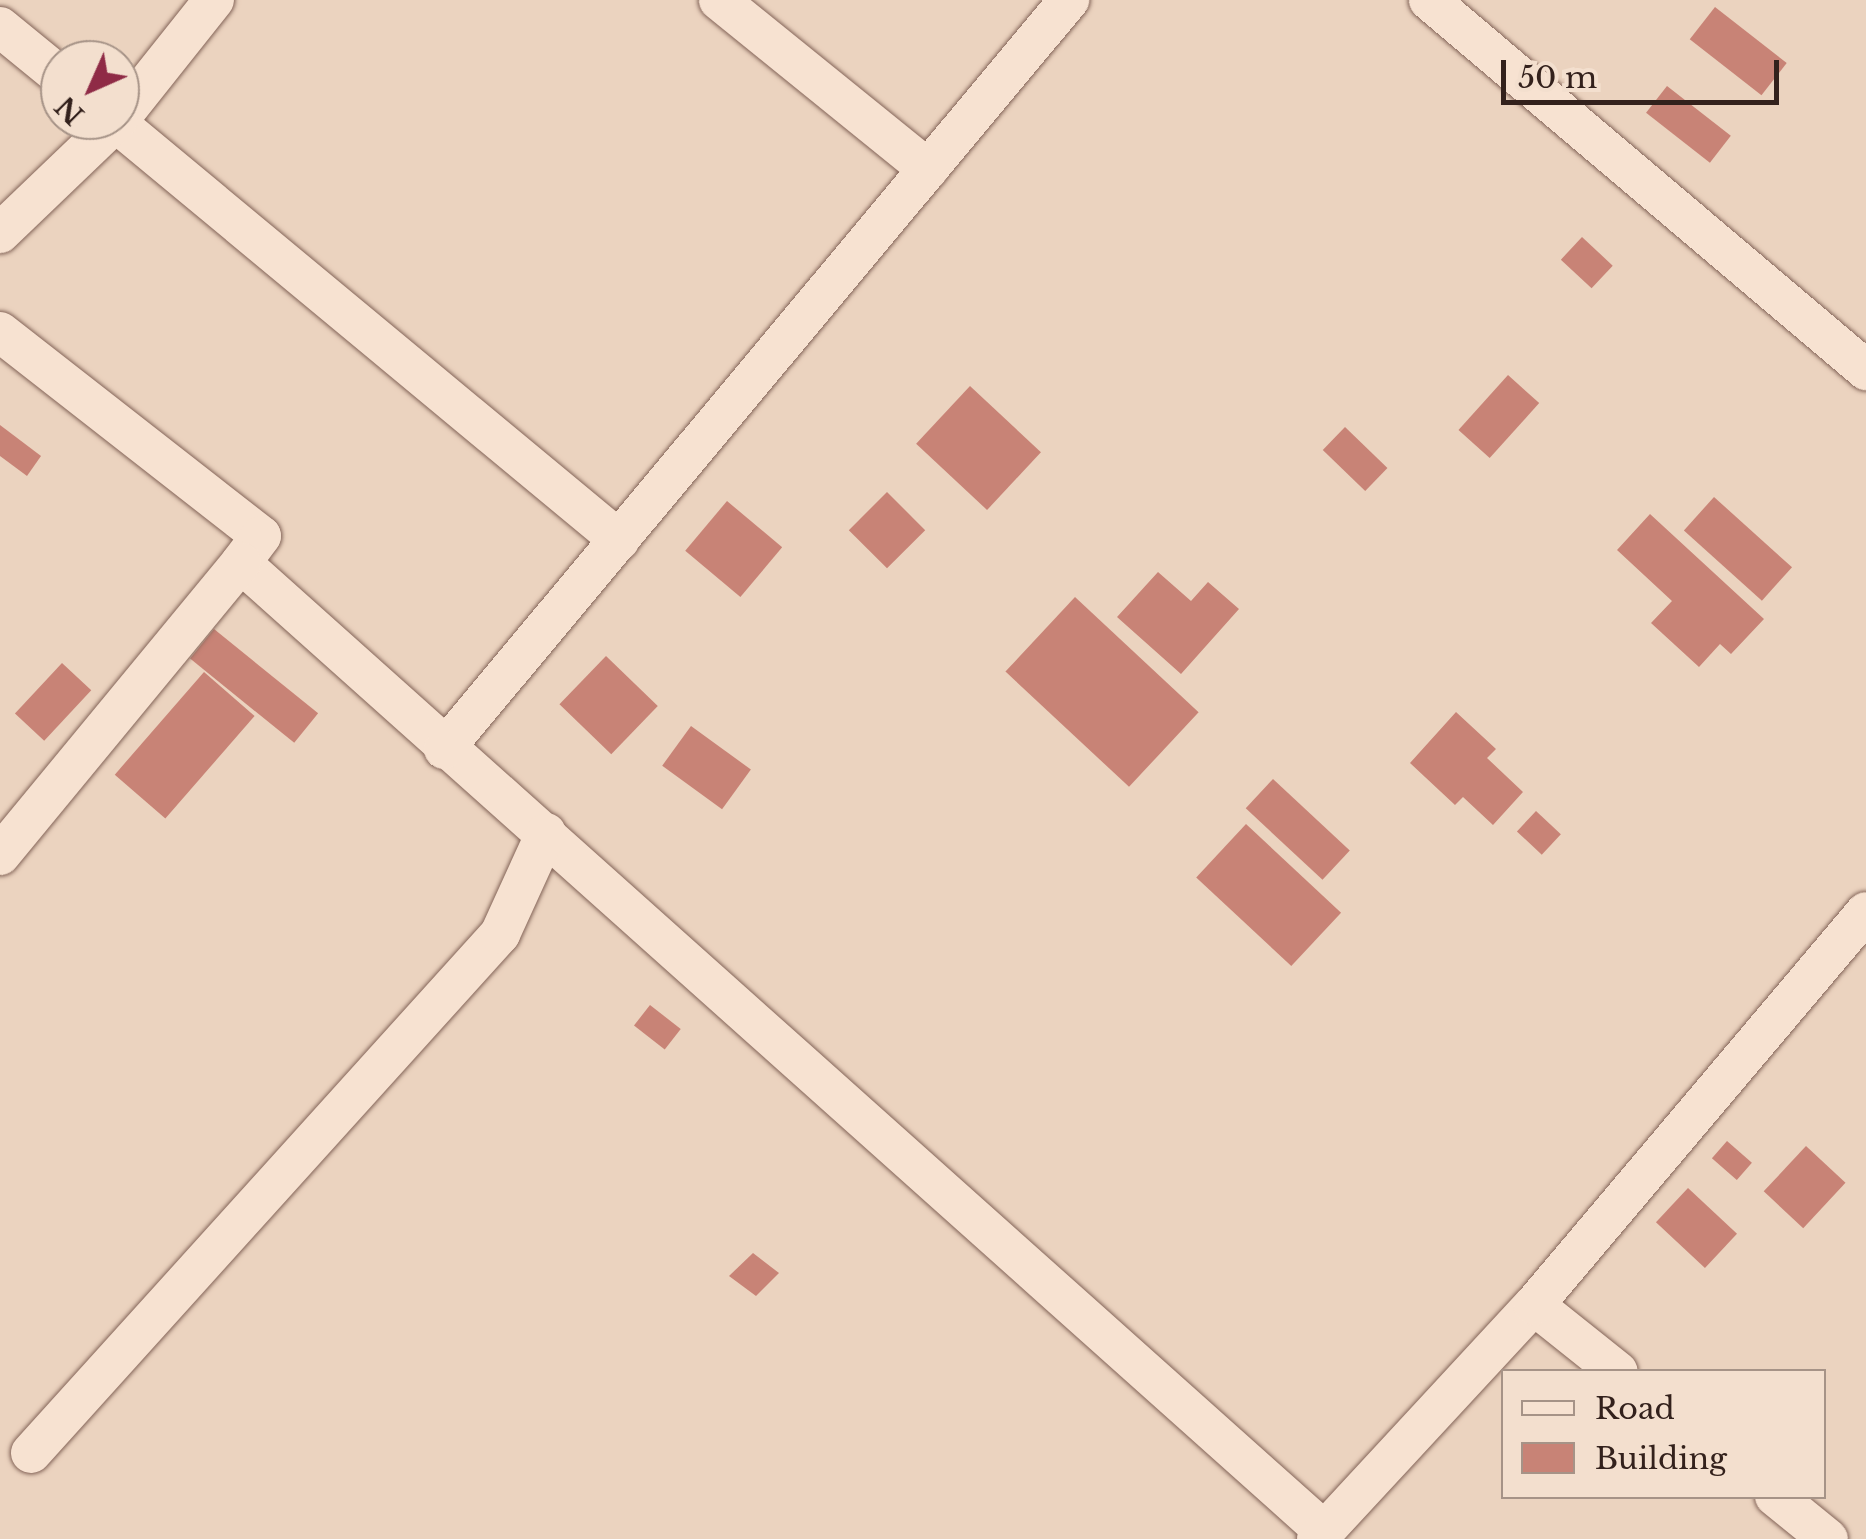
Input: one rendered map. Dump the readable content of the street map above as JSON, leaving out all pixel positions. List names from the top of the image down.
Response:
{
  "legend": ["Road", "Building"],
  "scale_bar": "50 m",
  "north": "bottom left"
}
